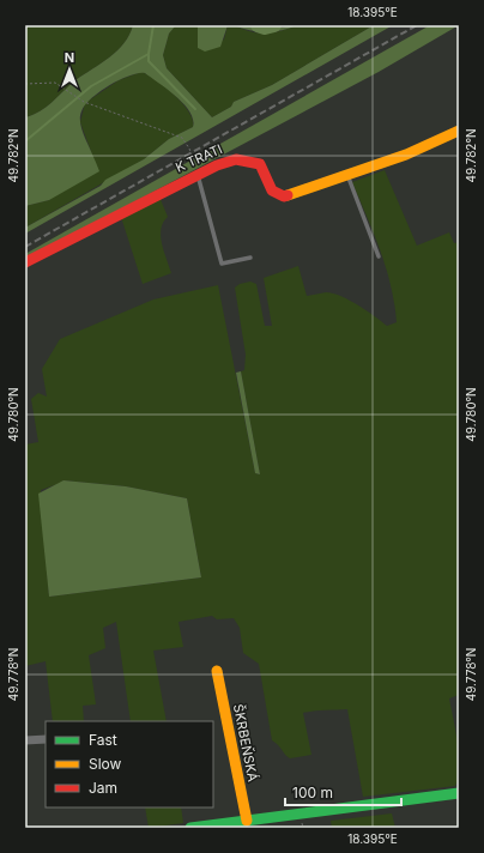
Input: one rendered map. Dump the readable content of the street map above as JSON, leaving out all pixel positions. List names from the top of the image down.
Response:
{
  "streets": {
    "street": ["K TRATI", "ŠKRBEŇSKÁ"]
  },
  "legend": ["Fast", "Slow", "Jam"],
  "scale_bar": "100 m",
  "north": "top",
  "coordinates": [
    "18.395°E",
    "49.782°N",
    "49.780°N",
    "49.778°N"
  ]
}
